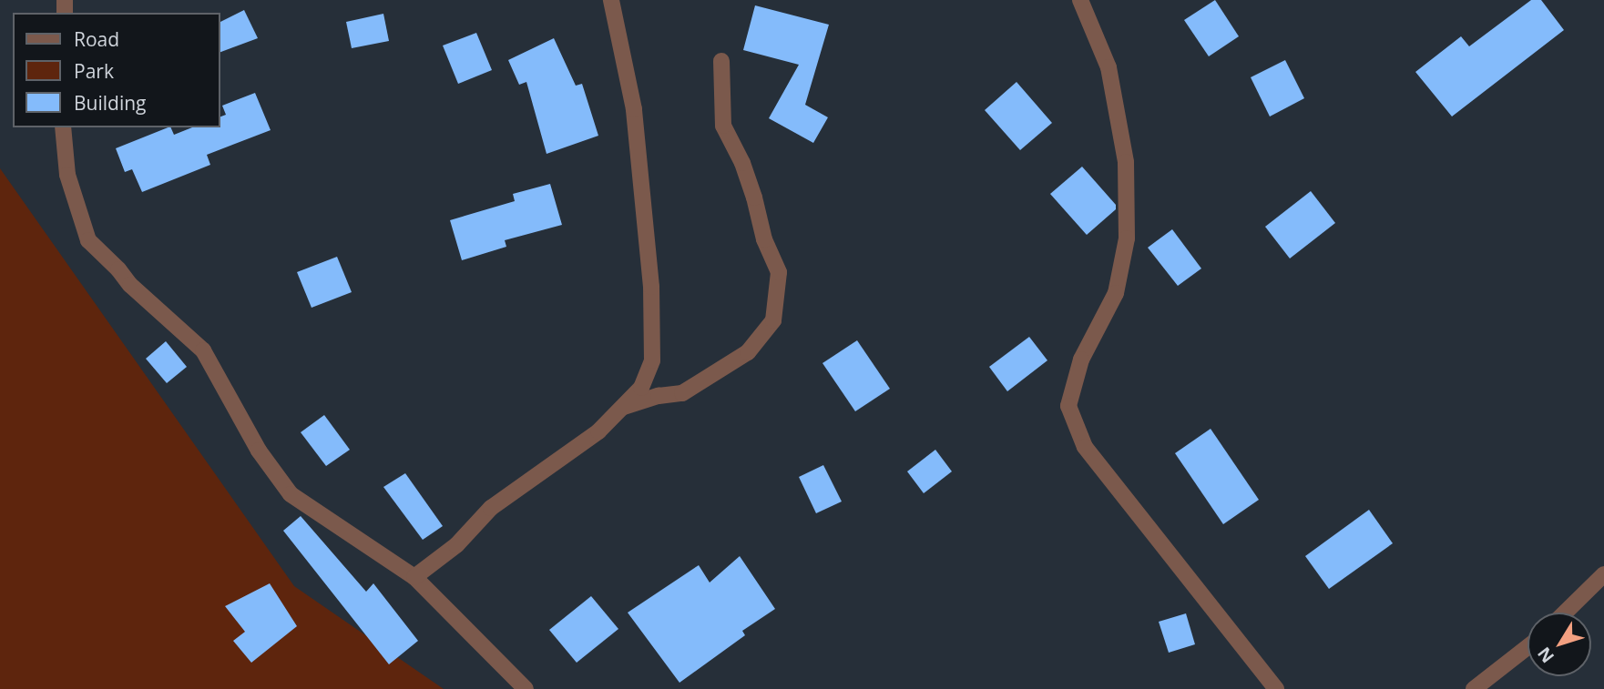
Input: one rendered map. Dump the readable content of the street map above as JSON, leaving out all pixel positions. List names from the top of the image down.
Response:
{
  "legend": ["Road", "Park", "Building"],
  "north": "bottom left"
}
